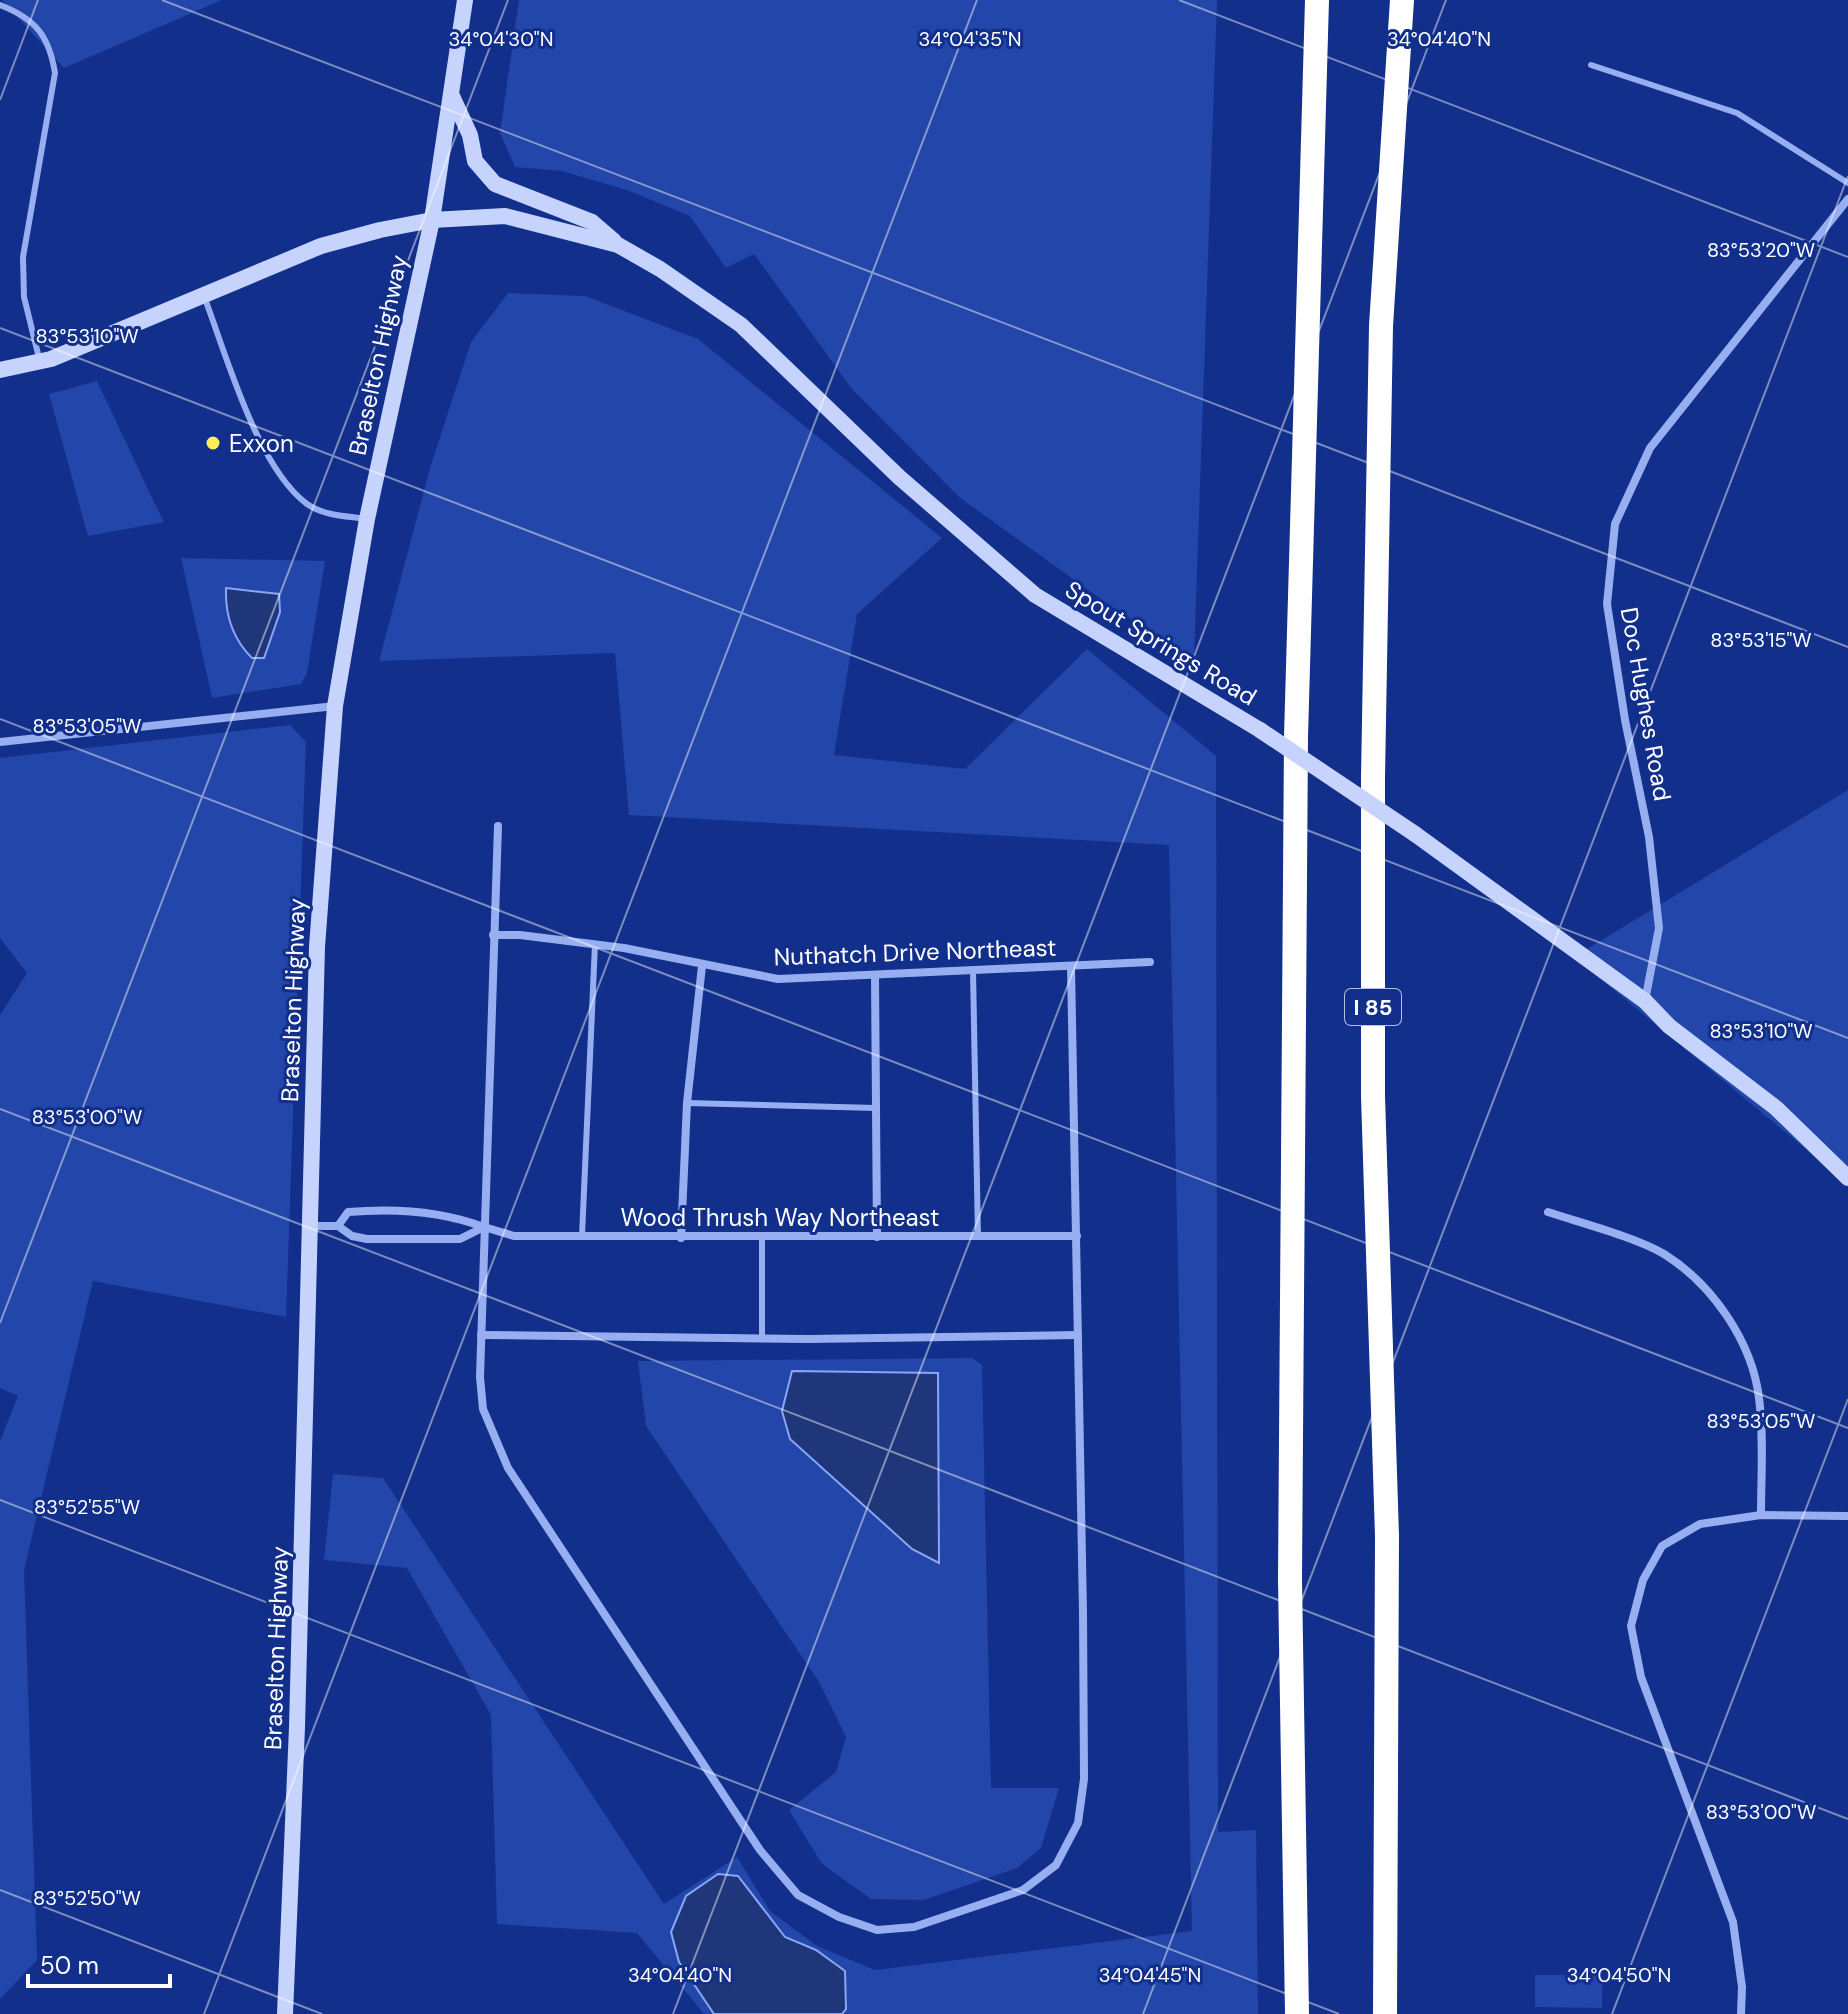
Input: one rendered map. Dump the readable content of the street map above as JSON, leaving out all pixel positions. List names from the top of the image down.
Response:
{
  "streets": {
    "highway": ["I 85"],
    "main road": ["Braselton Highway", "Spout Springs Road"],
    "street": ["Doc Hughes Road", "Nuthatch Drive Northeast", "Wood Thrush Way Northeast"]
  },
  "crossings": [
    ["Braselton Highway", "Spout Springs Road"],
    ["Spout Springs Road", "Doc Hughes Road"]
  ],
  "places": ["Exxon"],
  "scale_bar": "50 m",
  "coordinates": [
    "34°04'30\"N",
    "34°04'35\"N",
    "34°04'40\"N",
    "83°53'20\"W",
    "83°53'10\"W",
    "83°53'15\"W",
    "83°53'05\"W",
    "83°53'00\"W",
    "83°52'55\"W",
    "83°52'50\"W",
    "34°04'45\"N",
    "34°04'50\"N"
  ]
}
